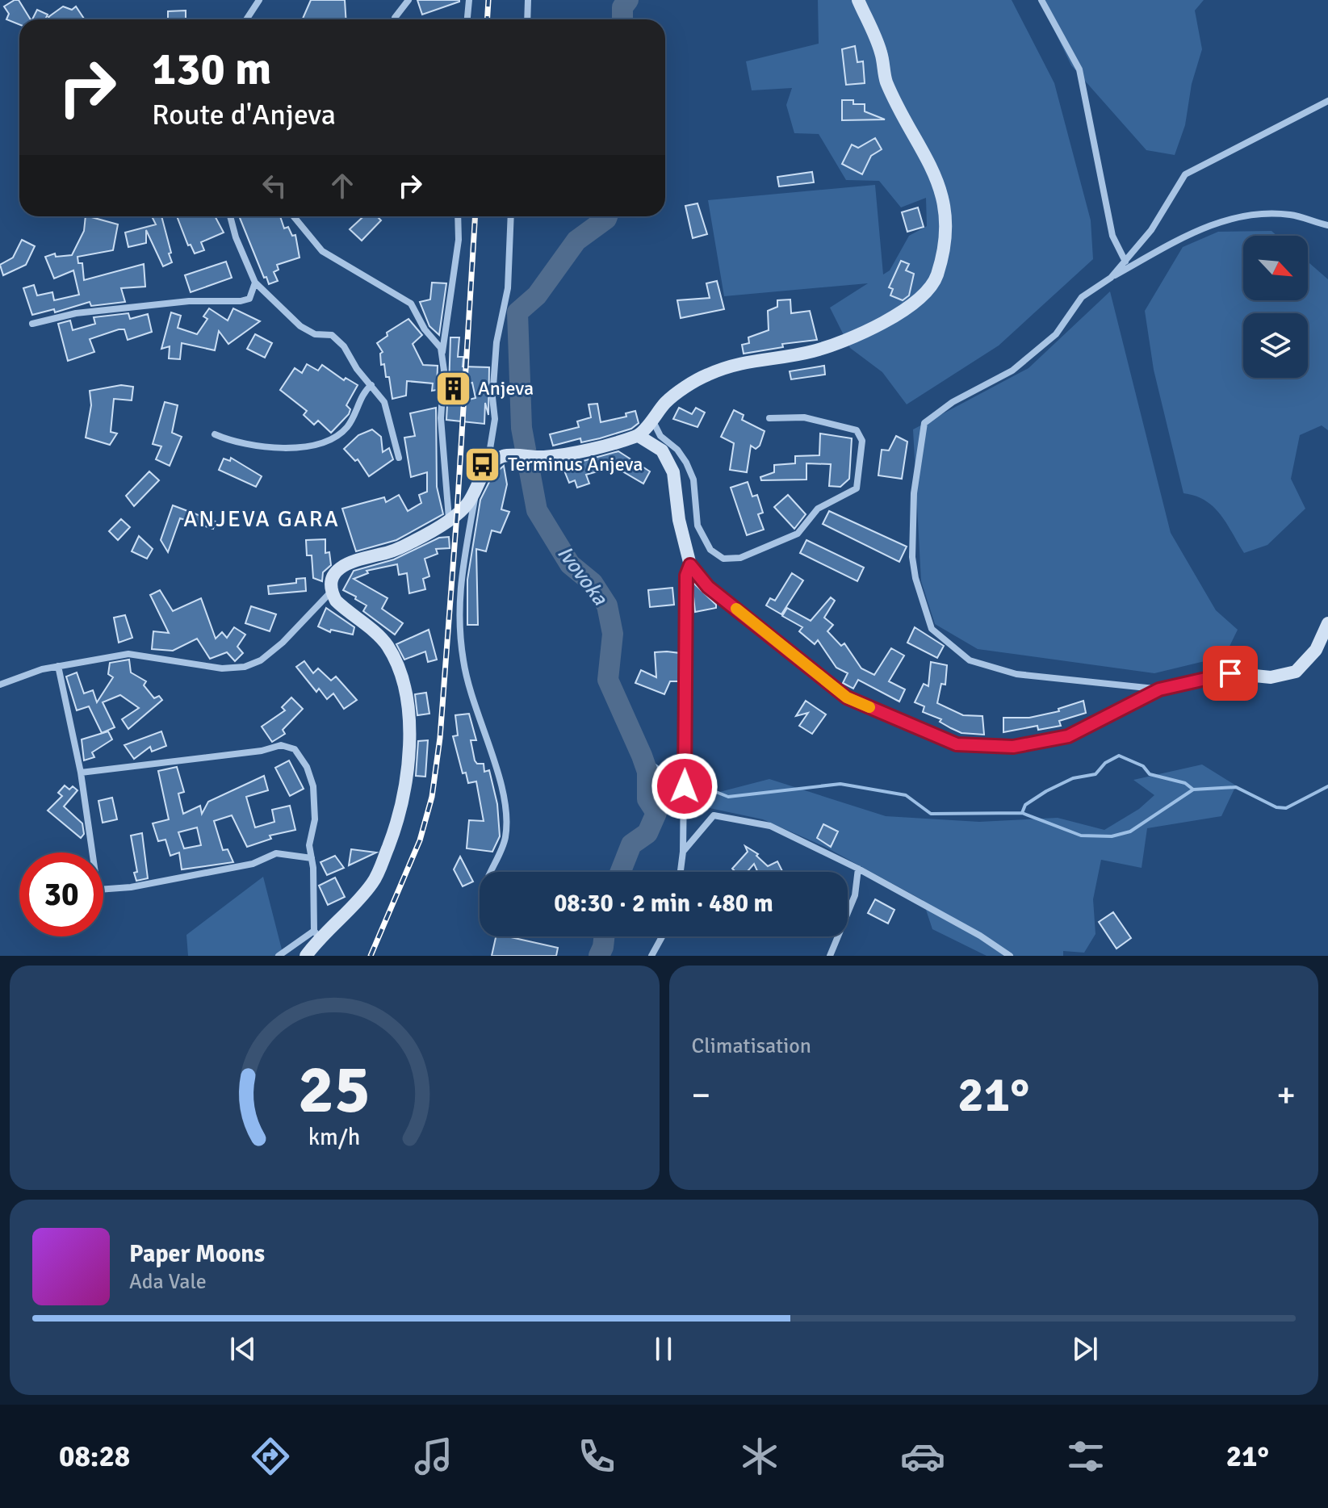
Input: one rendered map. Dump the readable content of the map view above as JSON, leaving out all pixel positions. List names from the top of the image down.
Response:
{
  "districts": ["ANJEVA GARA"],
  "water": ["Ivovoka"],
  "places": {
    "building": ["Anjeva"],
    "bus stop": ["Terminus Anjeva"]
  },
  "north": "bottom right",
  "page": {
    "turn": ["130 m", "Route d'Anjeva"],
    "limit": "30",
    "trip": "08:30 · 2 min · 480 m",
    "tile": "Climatisation",
    "heat": ["−", "21°", "+"],
    "song": ["Paper Moons", "Ada Vale"],
    "tabs": ["08:28", "21°"],
    "gauge": ["25", "km/h"]
  }
}
